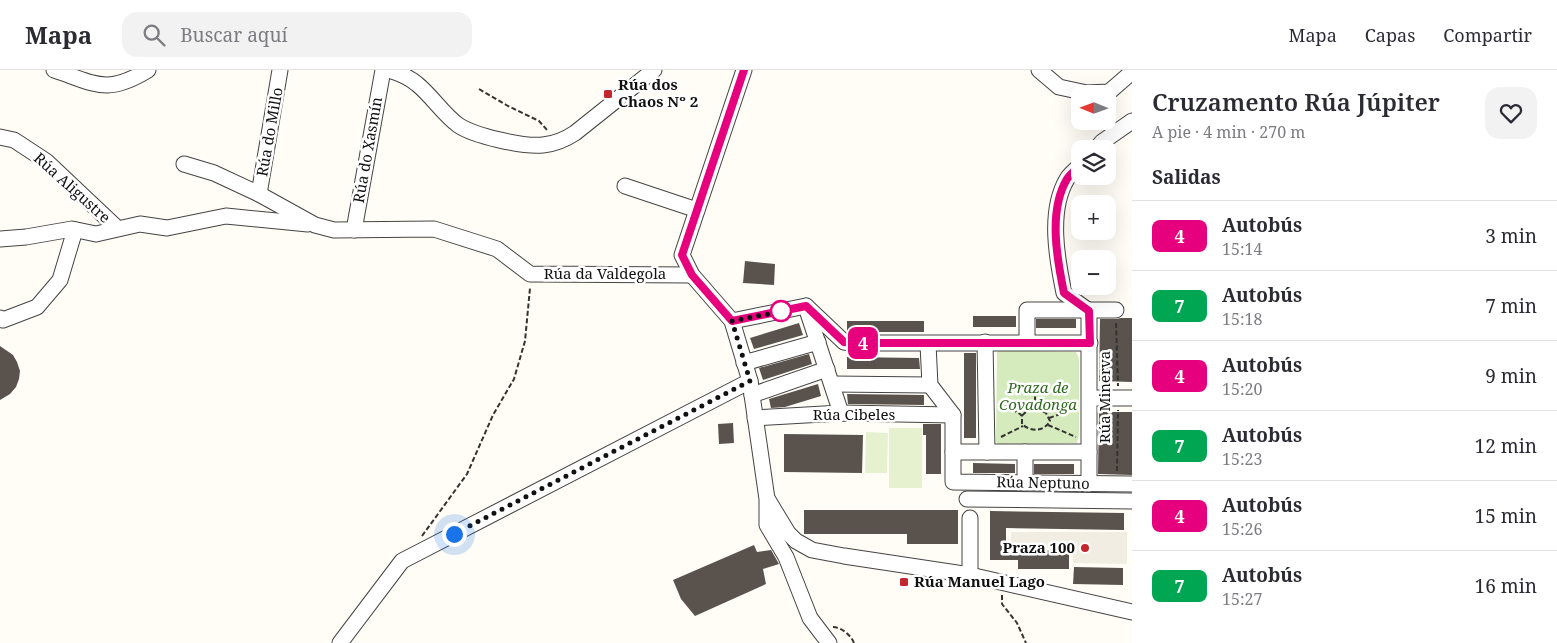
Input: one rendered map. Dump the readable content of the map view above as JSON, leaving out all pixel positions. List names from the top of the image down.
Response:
{
  "streets": {
    "street": [
      "Rúa do Millo",
      "Rúa do Xasmín",
      "Rúa Aligustre",
      "Rúa da Valdegola",
      "Rúa Cibeles",
      "Rúa Neptuno"
    ],
    "path": ["Rúa Minerva"]
  },
  "crossings": [
    ["Rúa do Millo", "Rúa da Valdegola"],
    ["Rúa do Xasmín", "Rúa da Valdegola"],
    ["Rúa Minerva", "Rúa Neptuno"]
  ],
  "parks": ["Praza de Covadonga"],
  "places": {
    "transit": ["Rúa dos Chaos Nº 2", "Rúa Manuel Lago"],
    "other": ["Praza 100"]
  },
  "lines": ["bus line 4"],
  "north": "left",
  "page": {
    "header": "Mapa",
    "search": "Buscar aquí",
    "nav": ["Mapa", "Capas", "Compartir"],
    "on_map": "4",
    "heading": [
      ["Cruzamento Rúa Júpiter", "A pie · 4 min · 270 m"],
      "Salidas"
    ],
    "map_buttons": ["+", "−"],
    "list": [
      {
        "mark": "4",
        "name": "Autobús",
        "note": "15:14",
        "value": "3 min"
      },
      {
        "mark": "7",
        "name": "Autobús",
        "note": "15:18",
        "value": "7 min"
      },
      {
        "mark": "4",
        "name": "Autobús",
        "note": "15:20",
        "value": "9 min"
      },
      {
        "mark": "7",
        "name": "Autobús",
        "note": "15:23",
        "value": "12 min"
      },
      {
        "mark": "4",
        "name": "Autobús",
        "note": "15:26",
        "value": "15 min"
      },
      {
        "mark": "7",
        "name": "Autobús",
        "note": "15:27",
        "value": "16 min"
      }
    ]
  }
}
